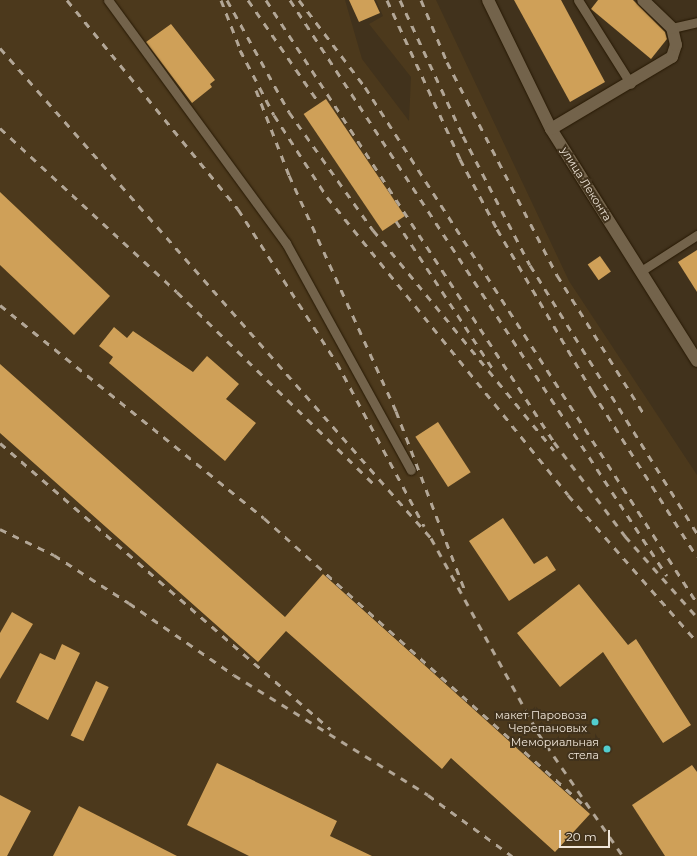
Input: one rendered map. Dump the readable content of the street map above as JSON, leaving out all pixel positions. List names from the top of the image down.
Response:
{
  "streets": {
    "street": ["улица Леконта"]
  },
  "places": ["макет Паровоза Черепановых", "Мемориальная стела"],
  "scale_bar": "20 m"
}
